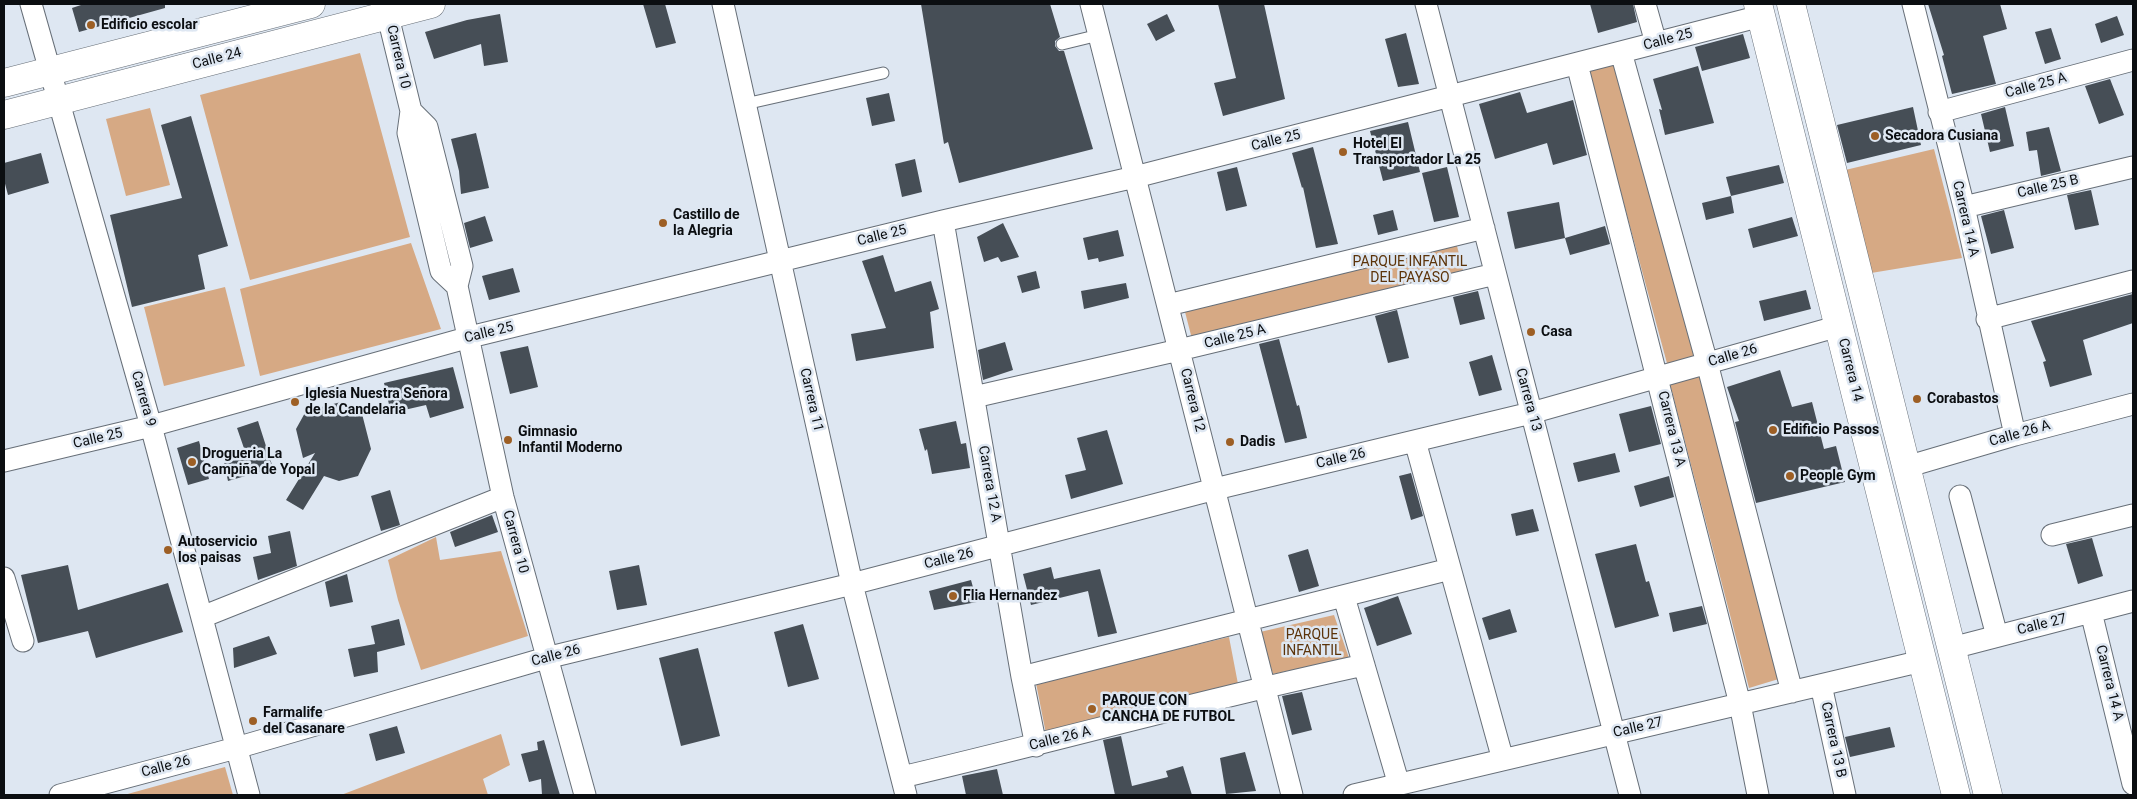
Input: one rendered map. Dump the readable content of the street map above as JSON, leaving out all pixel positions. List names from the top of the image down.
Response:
{
  "streets": {
    "street": [
      "Calle 25",
      "Carrera 10",
      "Calle 24",
      "Calle 25 A",
      "Calle 25 B",
      "Carrera 14 A",
      "Calle 26",
      "Carrera 14",
      "Carrera 9",
      "Carrera 11",
      "Carrera 12",
      "Carrera 13",
      "Carrera 13 A",
      "Calle 26 A",
      "Carrera 12 A",
      "Calle 27",
      "Carrera 13 B"
    ]
  },
  "crossings": [
    ["Calle 25", "Carrera 10"],
    ["Calle 25", "Carrera 14"],
    ["Calle 25", "Carrera 9"],
    ["Calle 25", "Carrera 11"],
    ["Calle 25", "Carrera 12"],
    ["Calle 25", "Carrera 13"],
    ["Calle 25", "Carrera 13 A"],
    ["Calle 25", "Carrera 12 A"],
    ["Carrera 10", "Calle 24"],
    ["Carrera 10", "Calle 26"],
    ["Calle 24", "Carrera 9"],
    ["Calle 25 A", "Carrera 14 A"],
    ["Calle 25 A", "Carrera 12"],
    ["Calle 25 A", "Carrera 13"],
    ["Calle 25 A", "Carrera 12 A"],
    ["Calle 25 B", "Carrera 14 A"],
    ["Carrera 14 A", "Calle 26 A"],
    ["Carrera 14 A", "Calle 27"],
    ["Calle 26", "Carrera 14"],
    ["Calle 26", "Carrera 9"],
    ["Calle 26", "Carrera 11"],
    ["Calle 26", "Carrera 12"],
    ["Calle 26", "Carrera 13"],
    ["Calle 26", "Carrera 13 A"],
    ["Calle 26", "Carrera 12 A"],
    ["Carrera 14", "Calle 27"],
    ["Carrera 11", "Calle 26 A"],
    ["Carrera 12", "Calle 26 A"],
    ["Carrera 13", "Calle 27"],
    ["Carrera 13 A", "Calle 27"],
    ["Calle 26 A", "Carrera 12 A"],
    ["Calle 27", "Carrera 13 B"]
  ],
  "parks": ["PARQUE INFANTIL DEL PAYASO", "PARQUE INFANTIL"],
  "places": [
    "Edificio escolar",
    "Secadora Cusiana",
    "Hotel El Transportador La 25",
    "Castillo de la Alegria",
    "Casa",
    "Corabastos",
    "Iglesia Nuestra Señora de la Candelaria",
    "Edificio Passos",
    "Gimnasio Infantil Moderno",
    "Dadis",
    "Drogueria La Campiña de Yopal",
    "People Gym",
    "Autoservicio los paisas",
    "Flia Hernandez",
    "PARQUE CON CANCHA DE FUTBOL",
    "Farmalife del Casanare"
  ]
}
